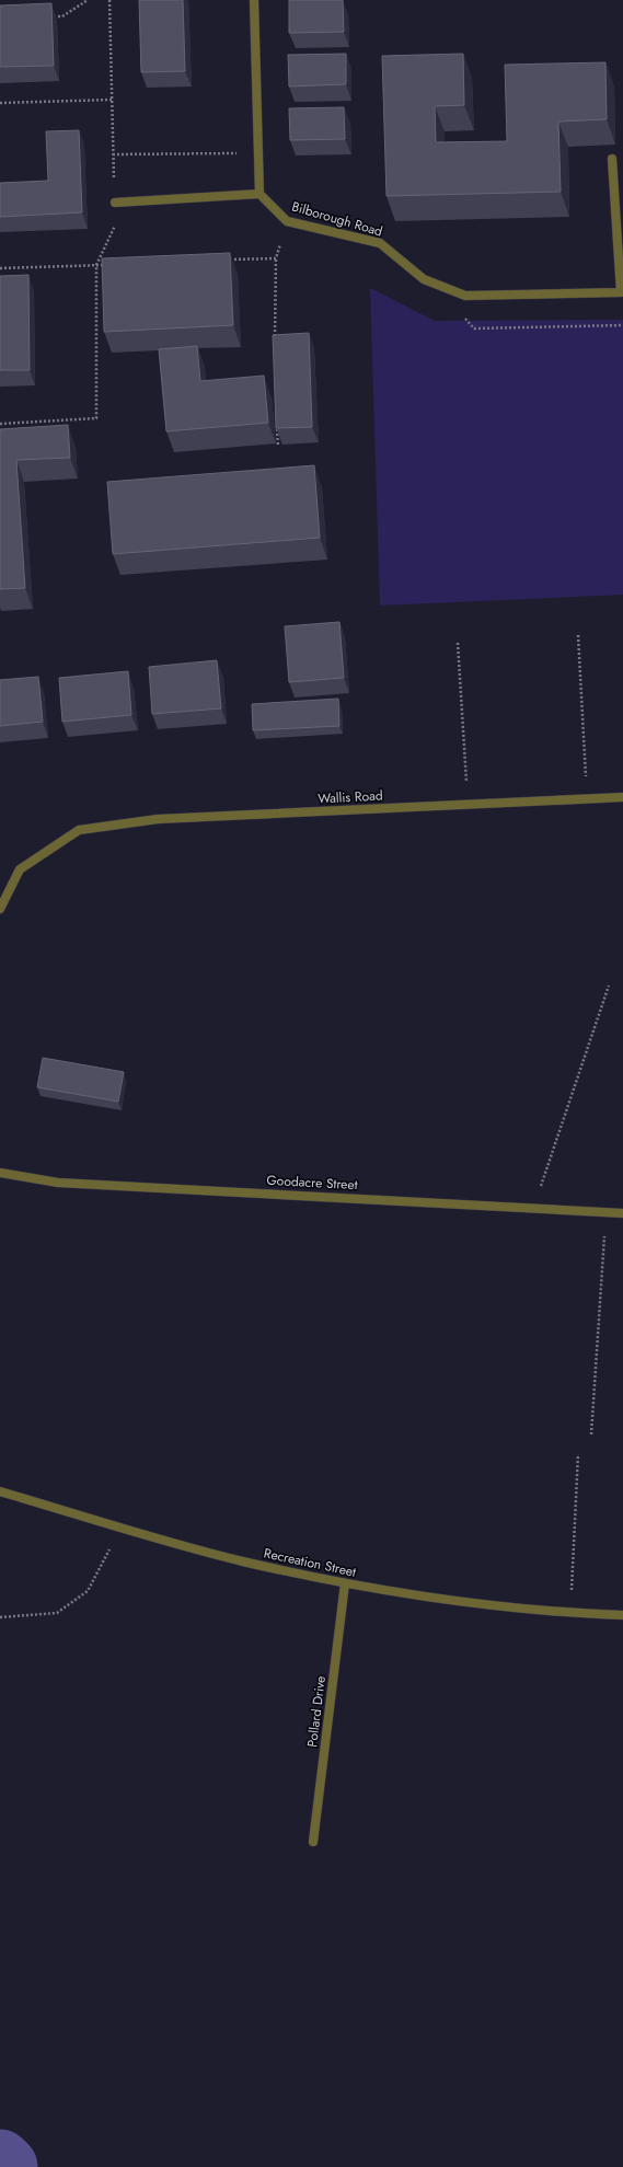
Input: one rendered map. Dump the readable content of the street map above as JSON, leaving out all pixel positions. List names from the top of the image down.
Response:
{
  "streets": {
    "street": [
      "Bilborough Road",
      "Wallis Road",
      "Goodacre Street",
      "Recreation Street",
      "Pollard Drive"
    ]
  },
  "crossings": [
    ["Recreation Street", "Pollard Drive"]
  ]
}
